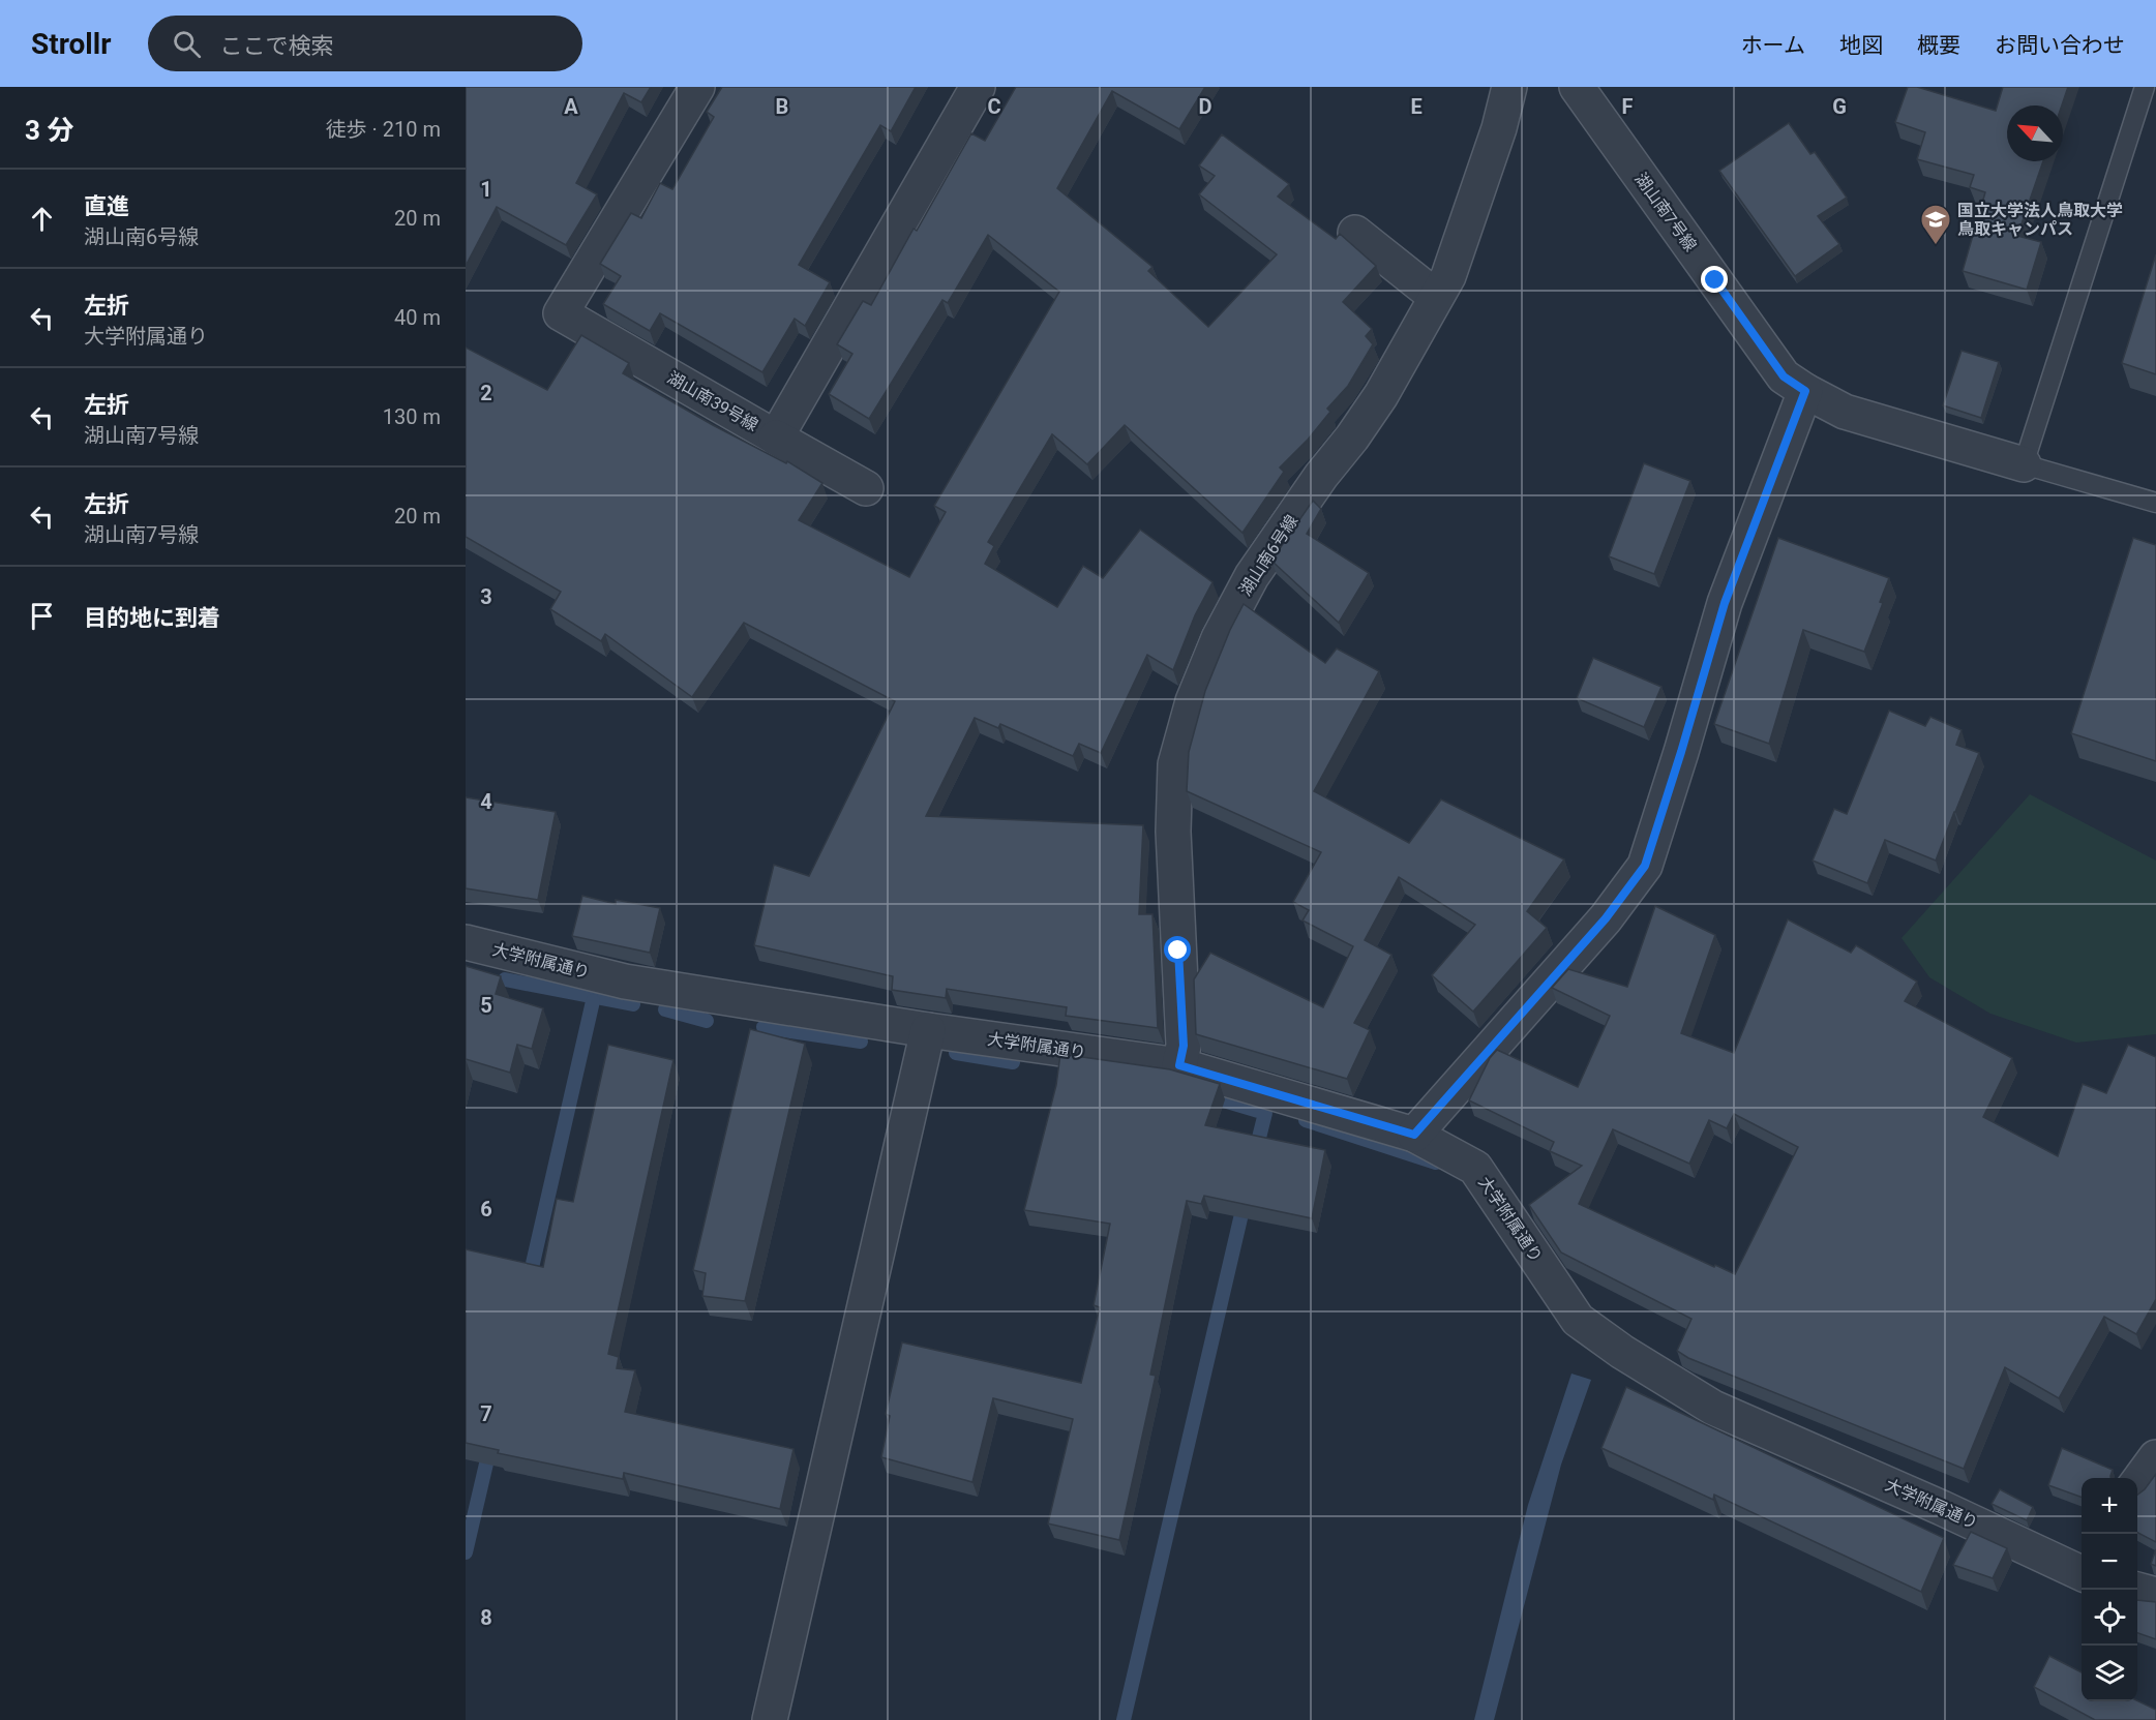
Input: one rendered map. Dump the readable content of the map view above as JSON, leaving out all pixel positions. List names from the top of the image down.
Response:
{
  "streets": {
    "street": [
      "湖山南7号線",
      "湖山南39号線",
      "湖山南6号線",
      "大学附属通り"
    ]
  },
  "crossings": [
    ["湖山南6号線", "大学附属通り"]
  ],
  "places": {
    "school or university": ["国立大学法人鳥取大学 鳥取キャンパス"]
  },
  "north": "top left",
  "page": {
    "header": "Strollr",
    "search": "ここで検索",
    "nav": [
      "ホーム",
      "地図",
      "概要",
      "お問い合わせ"
    ],
    "heading": ["3 分", "徒歩 · 210 m"],
    "list": [
      ["直進", "湖山南6号線", "20 m"],
      ["左折", "大学附属通り", "40 m"],
      ["左折", "湖山南7号線", "130 m"],
      ["左折", "湖山南7号線", "20 m"],
      "目的地に到着"
    ],
    "map_buttons": ["+", "−"]
  },
  "grid": {
    "columns": [
      "A",
      "B",
      "C",
      "D",
      "E",
      "F",
      "G"
    ],
    "rows": [
      "1",
      "2",
      "3",
      "4",
      "5",
      "6",
      "7",
      "8"
    ]
  }
}
